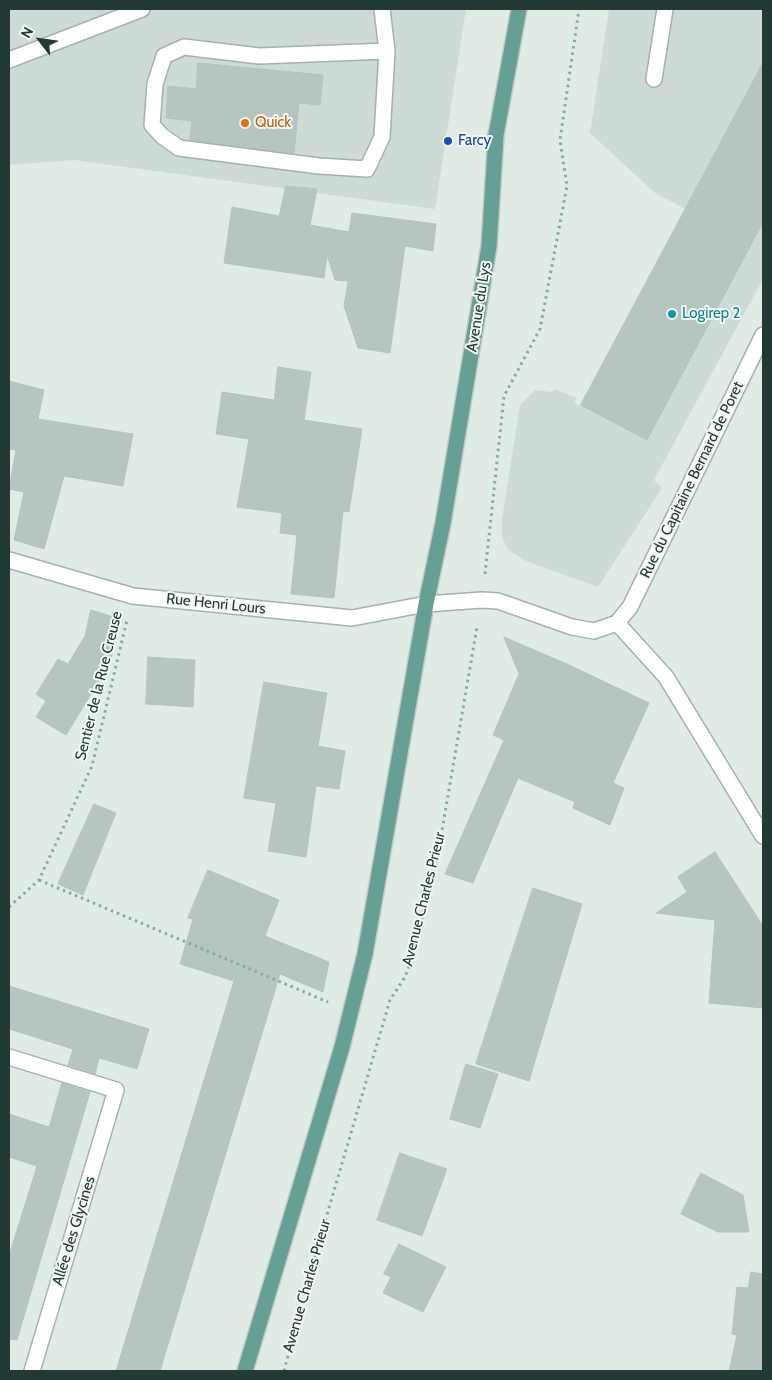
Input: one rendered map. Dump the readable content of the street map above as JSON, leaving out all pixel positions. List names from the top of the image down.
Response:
{
  "streets": {
    "main road": ["Avenue du Lys"],
    "street": ["Rue du Capitaine Bernard de Poret", "Rue Henri Lours", "Allée des Glycines"],
    "path": ["Sentier de la Rue Creuse", "Avenue Charles Prieur"]
  },
  "crossings": [
    ["Avenue du Lys", "Rue Henri Lours"],
    ["Rue du Capitaine Bernard de Poret", "Rue Henri Lours"],
    ["Rue Henri Lours", "Sentier de la Rue Creuse"],
    ["Rue Henri Lours", "Avenue Charles Prieur"]
  ],
  "places": ["Quick", "Farcy", "Logirep 2"],
  "north": "top left"
}
